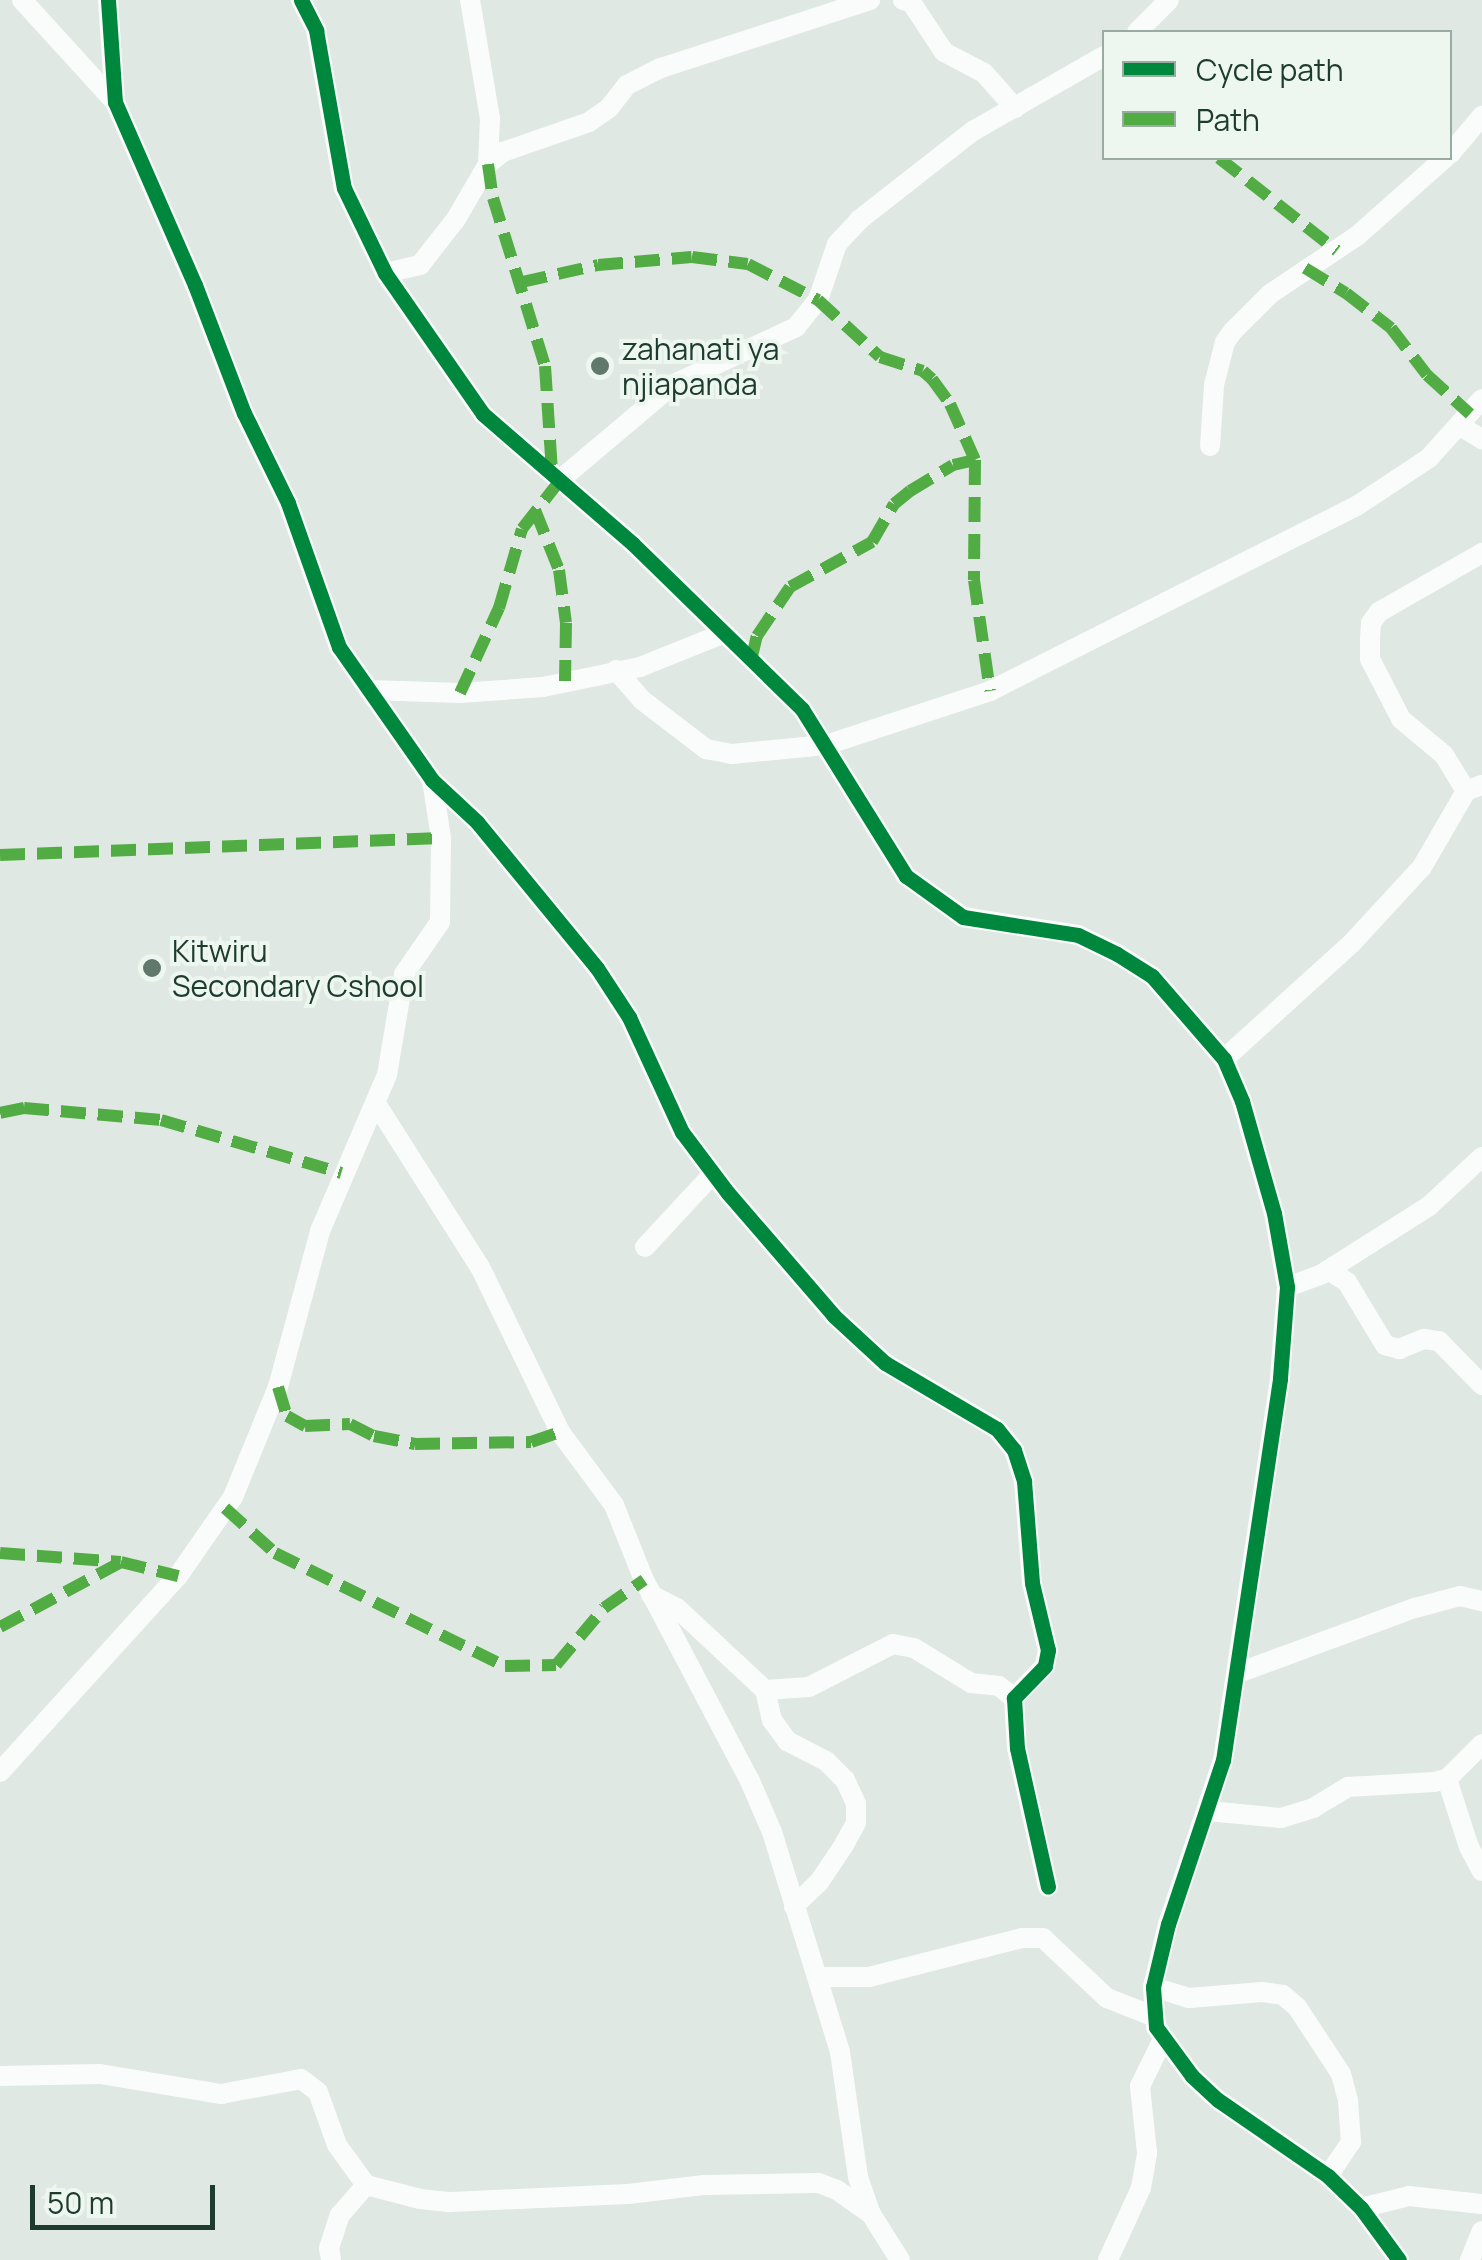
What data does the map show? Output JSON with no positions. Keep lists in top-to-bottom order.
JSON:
{
  "places": ["zahanati ya njiapanda", "Kitwiru Secondary Cshool"],
  "legend": ["Cycle path", "Path"],
  "scale_bar": "50 m"
}
